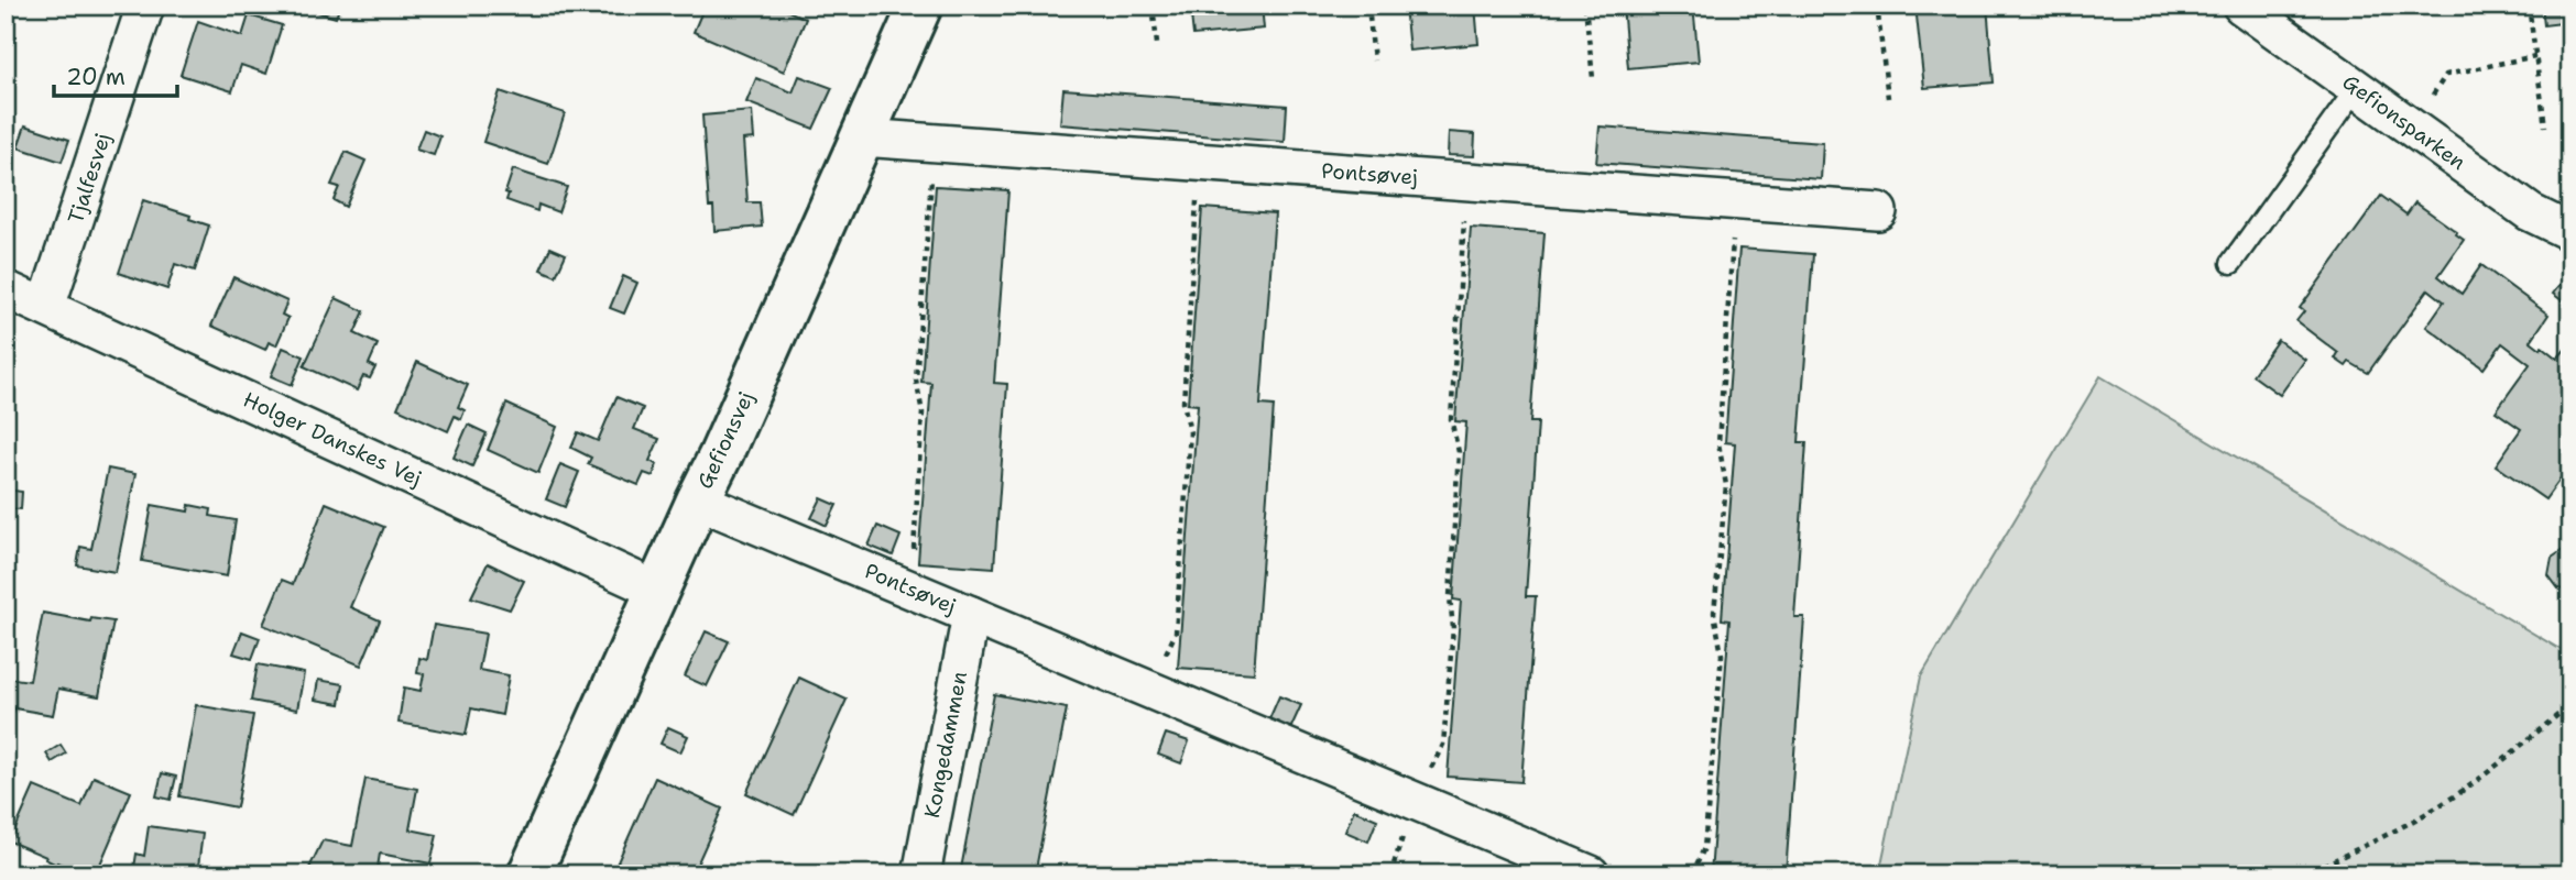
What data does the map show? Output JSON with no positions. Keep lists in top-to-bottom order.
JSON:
{
  "streets": {
    "main road": ["Gefionsvej"],
    "street": [
      "Gefionsparken",
      "Pontsøvej",
      "Tjalfesvej",
      "Holger Danskes Vej",
      "Kongedammen"
    ]
  },
  "crossings": [
    ["Pontsøvej", "Gefionsvej"],
    ["Pontsøvej", "Kongedammen"],
    ["Tjalfesvej", "Holger Danskes Vej"],
    ["Holger Danskes Vej", "Gefionsvej"]
  ],
  "scale_bar": "20 m"
}
